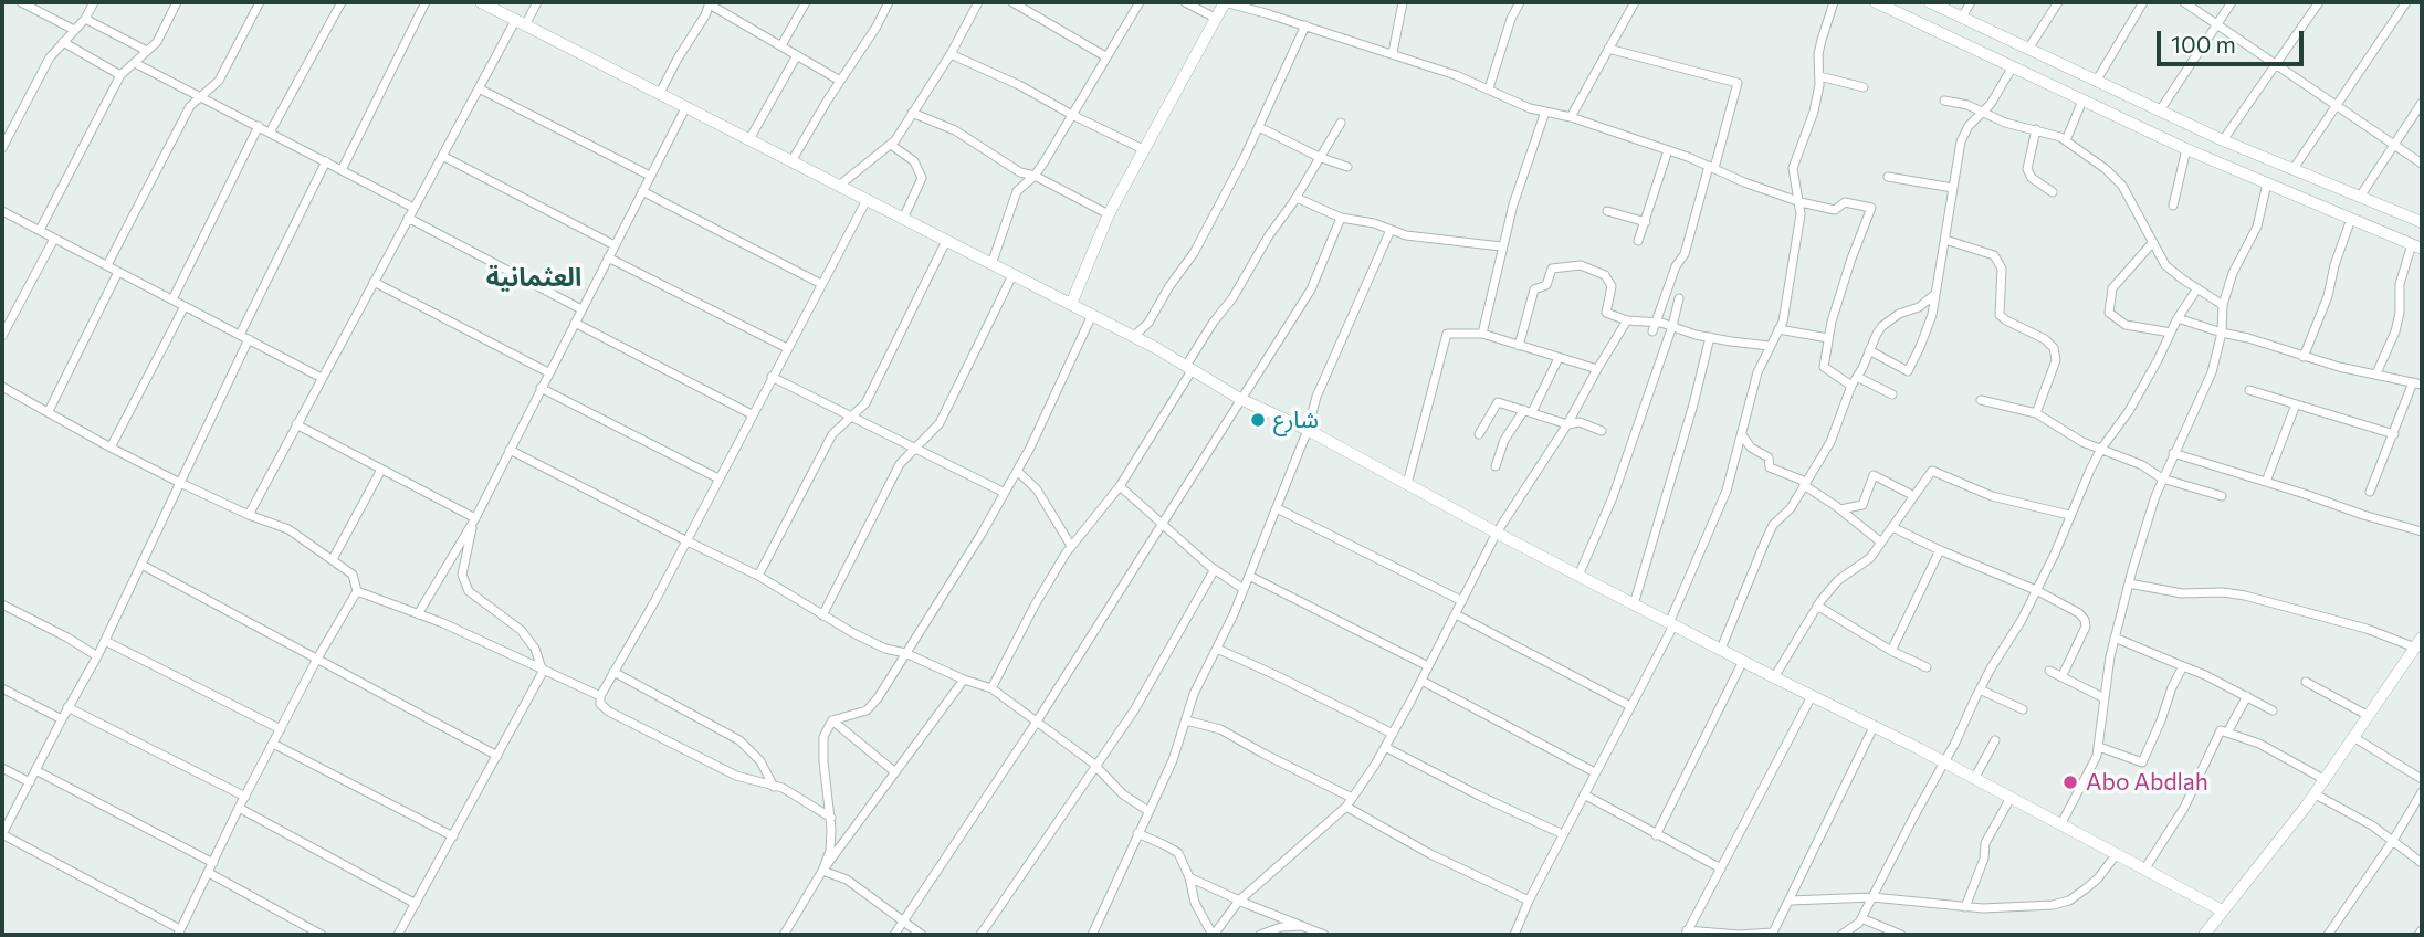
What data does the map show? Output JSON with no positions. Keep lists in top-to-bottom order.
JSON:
{
  "districts": ["العثمانية"],
  "places": ["شارع", "Abo Abdlah"],
  "scale_bar": "100 m"
}
